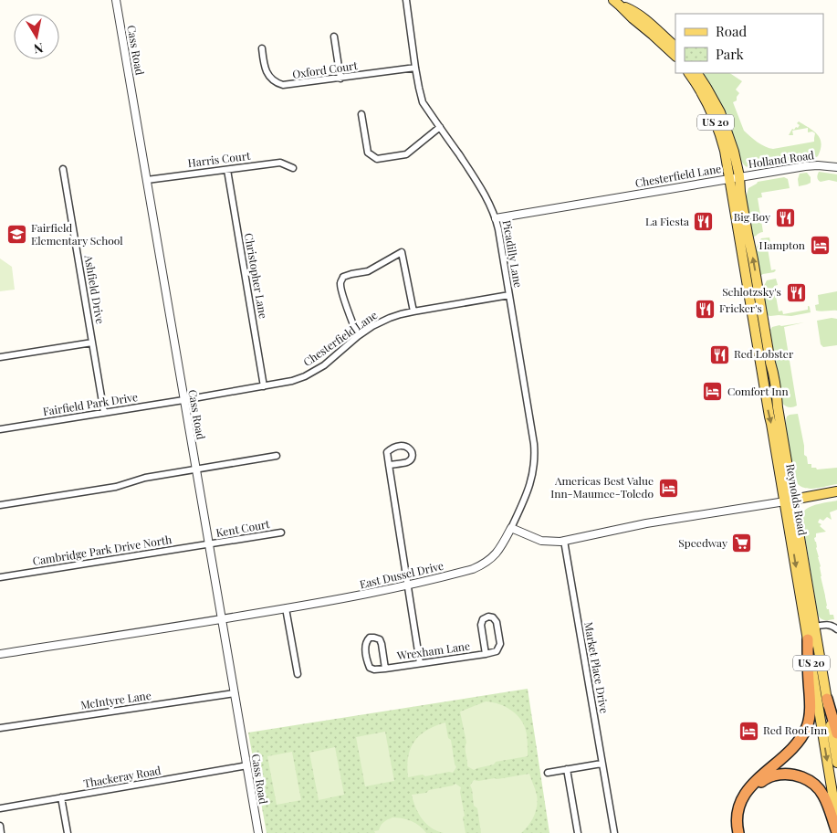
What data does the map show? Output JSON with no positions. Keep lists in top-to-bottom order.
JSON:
{
  "streets": {
    "main road": ["US 20", "Reynolds Road"],
    "street": [
      "Cass Road",
      "Oxford Court",
      "Harris Court",
      "Holland Road",
      "Chesterfield Lane",
      "Picadilly Lane",
      "Christopher Lane",
      "Ashfield Drive",
      "Fairfield Park Drive",
      "Kent Court",
      "Cambridge Park Drive North",
      "East Dussel Drive",
      "Wrexham Lane",
      "Market Place Drive",
      "McIntyre Lane",
      "Thackeray Road"
    ]
  },
  "crossings": [
    ["Cass Road", "Harris Court"],
    ["Cass Road", "Chesterfield Lane"],
    ["Cass Road", "Fairfield Park Drive"],
    ["Cass Road", "Kent Court"],
    ["Cass Road", "Cambridge Park Drive North"],
    ["Cass Road", "East Dussel Drive"],
    ["Cass Road", "McIntyre Lane"],
    ["Cass Road", "Thackeray Road"],
    ["Oxford Court", "Picadilly Lane"],
    ["US 20", "Holland Road"],
    ["US 20", "Chesterfield Lane"],
    ["US 20", "Reynolds Road"],
    ["Harris Court", "Christopher Lane"],
    ["Holland Road", "Chesterfield Lane"],
    ["Holland Road", "Reynolds Road"],
    ["Chesterfield Lane", "Picadilly Lane"],
    ["Chesterfield Lane", "Christopher Lane"],
    ["Chesterfield Lane", "Fairfield Park Drive"],
    ["Chesterfield Lane", "Reynolds Road"],
    ["Picadilly Lane", "East Dussel Drive"],
    ["Ashfield Drive", "Fairfield Park Drive"],
    ["Kent Court", "Cambridge Park Drive North"]
  ],
  "places": {
    "restaurant": [
      "Big Boy",
      "La Fiesta",
      "Schlotzsky's",
      "Fricker's",
      "Red Lobster"
    ],
    "school or university": ["Fairfield Elementary School"],
    "hotel": [
      "Hampton",
      "Comfort Inn",
      "Americas Best Value Inn-Maumee-Toledo",
      "Red Roof Inn"
    ],
    "supermarket": ["Speedway"]
  },
  "legend": ["Road", "Park"],
  "north": "bottom"
}
